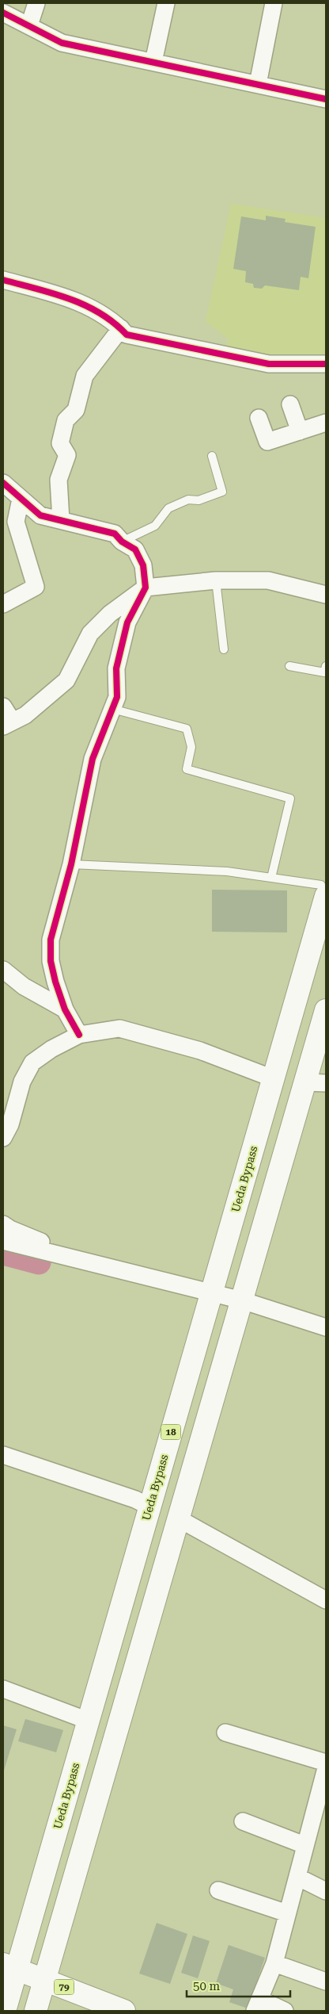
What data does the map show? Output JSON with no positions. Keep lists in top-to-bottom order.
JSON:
{
  "streets": {
    "main road": ["Ueda Bypass", "18", "79"]
  },
  "crossings": [
    ["Ueda Bypass", "79"]
  ],
  "scale_bar": "50 m"
}
